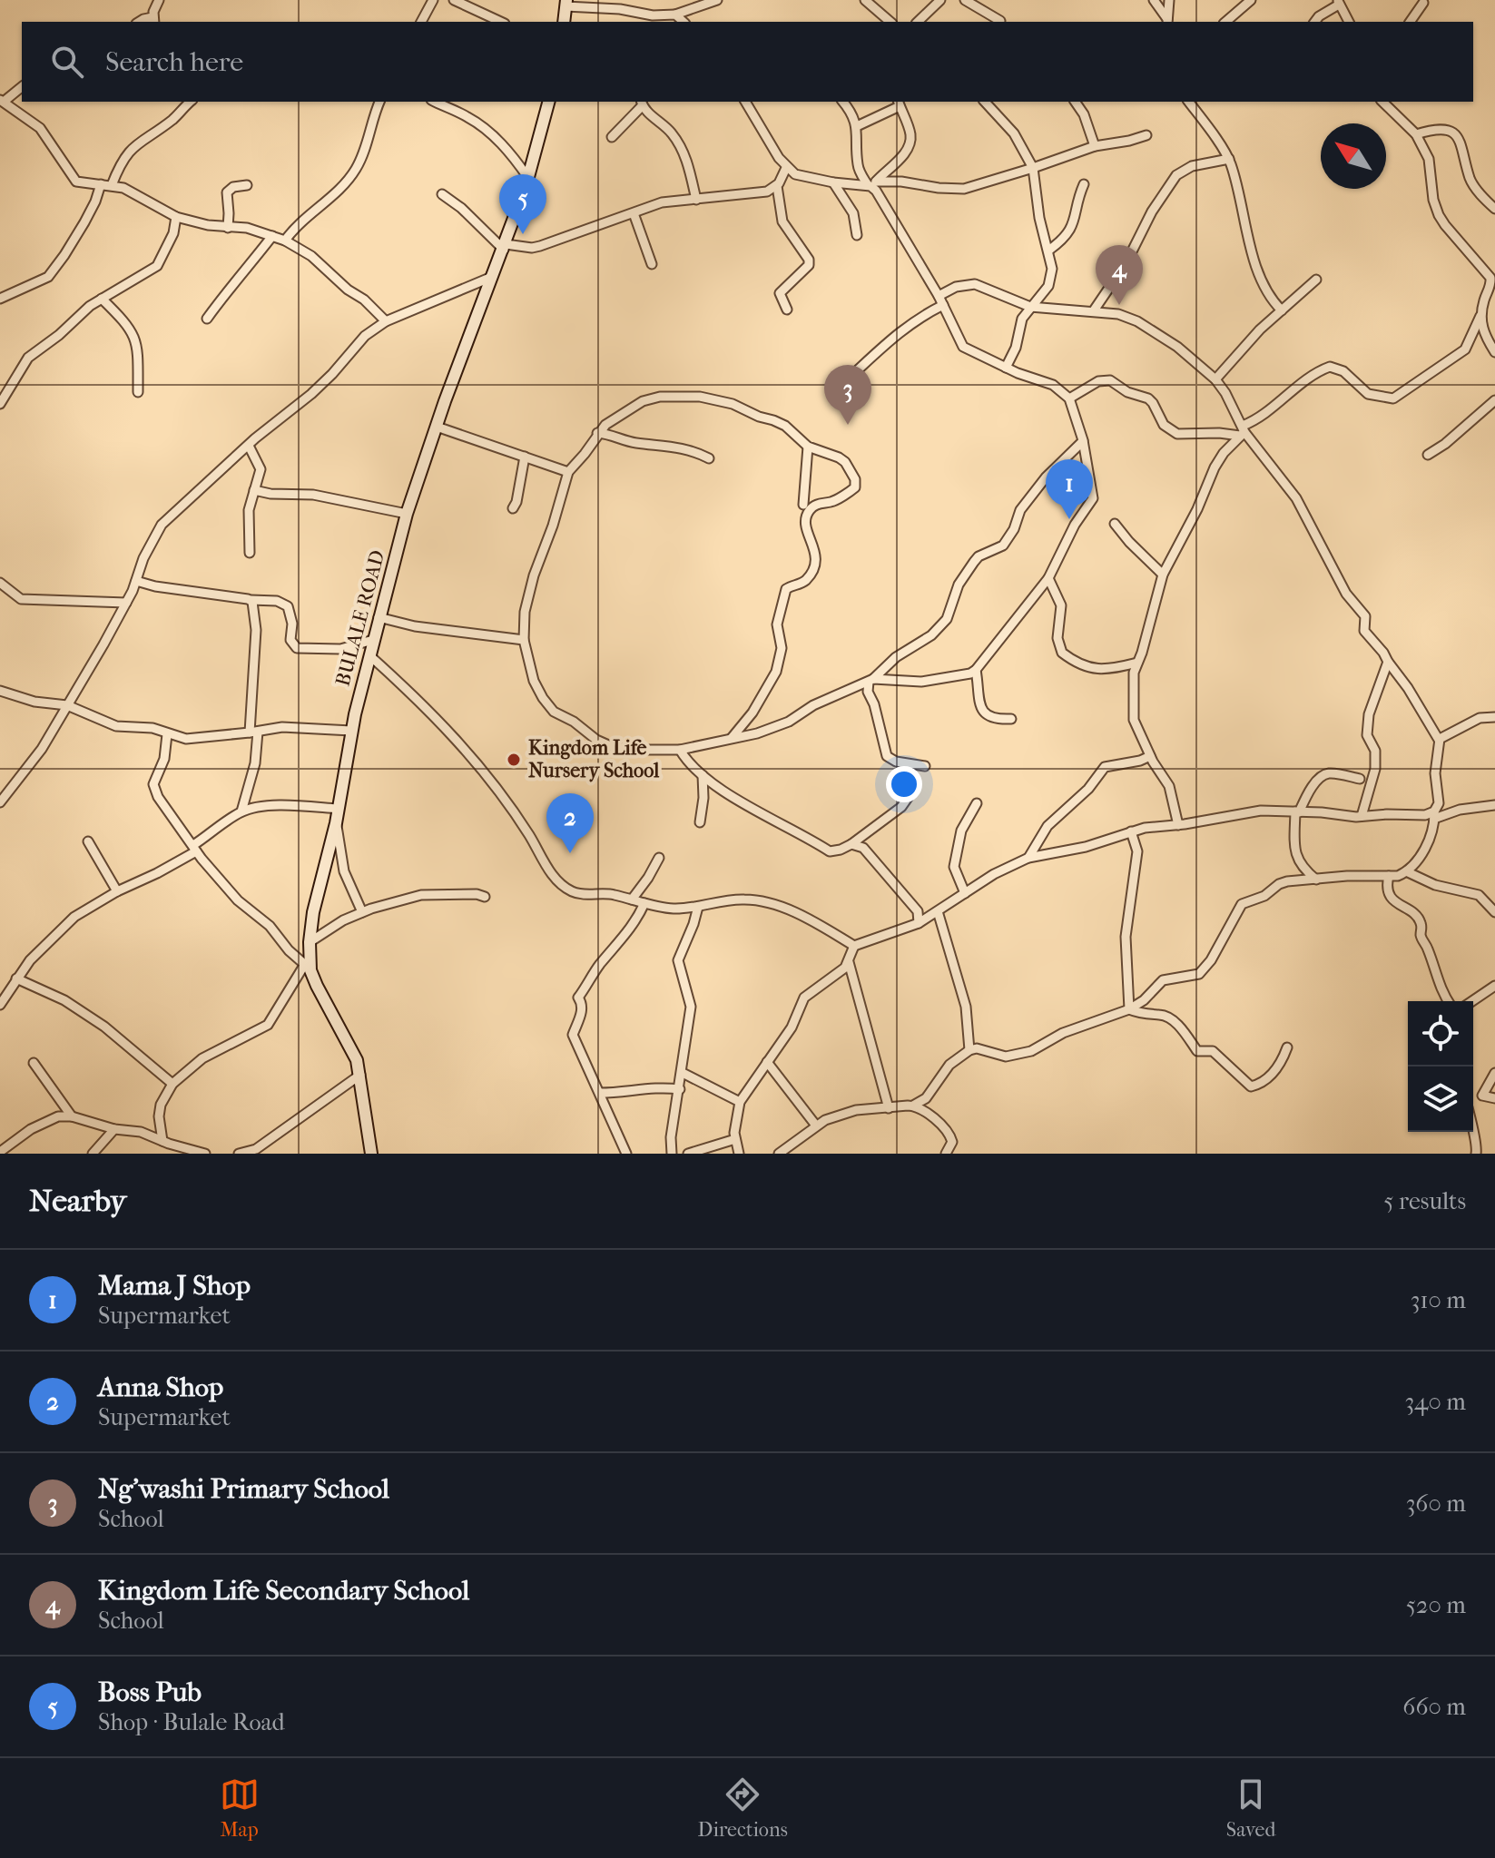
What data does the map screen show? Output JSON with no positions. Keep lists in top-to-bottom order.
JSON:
{
  "streets": {
    "street": ["BULALE ROAD"]
  },
  "places": ["Kingdom Life Nursery School"],
  "north": "top left",
  "page": {
    "search": "Search here",
    "pins": [
      "5",
      "4",
      "3",
      "1",
      "2"
    ],
    "heading": ["Nearby", "5 results"],
    "list": [
      {
        "mark": "1",
        "name": "Mama J Shop",
        "note": "Supermarket",
        "value": "310 m"
      },
      {
        "mark": "2",
        "name": "Anna Shop",
        "note": "Supermarket",
        "value": "340 m"
      },
      {
        "mark": "3",
        "name": "Ng'washi Primary School",
        "note": "School",
        "value": "360 m"
      },
      {
        "mark": "4",
        "name": "Kingdom Life Secondary School",
        "note": "School",
        "value": "520 m"
      },
      {
        "mark": "5",
        "name": "Boss Pub",
        "note": "Shop · Bulale Road",
        "value": "660 m"
      }
    ],
    "nav": ["Map", "Directions", "Saved"]
  }
}
